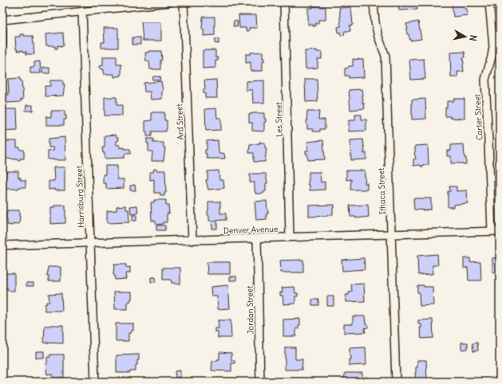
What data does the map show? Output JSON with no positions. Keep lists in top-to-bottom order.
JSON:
{
  "streets": {
    "street": [
      "Carter Street",
      "Les Street",
      "Ard Street",
      "Ithaca Street",
      "Harrisburg Street",
      "Denver Avenue",
      "Jordan Street"
    ]
  },
  "crossings": [
    ["Carter Street", "Denver Avenue"],
    ["Les Street", "Denver Avenue"],
    ["Ard Street", "Denver Avenue"],
    ["Ithaca Street", "Denver Avenue"],
    ["Harrisburg Street", "Denver Avenue"],
    ["Denver Avenue", "Jordan Street"]
  ],
  "north": "right"
}
